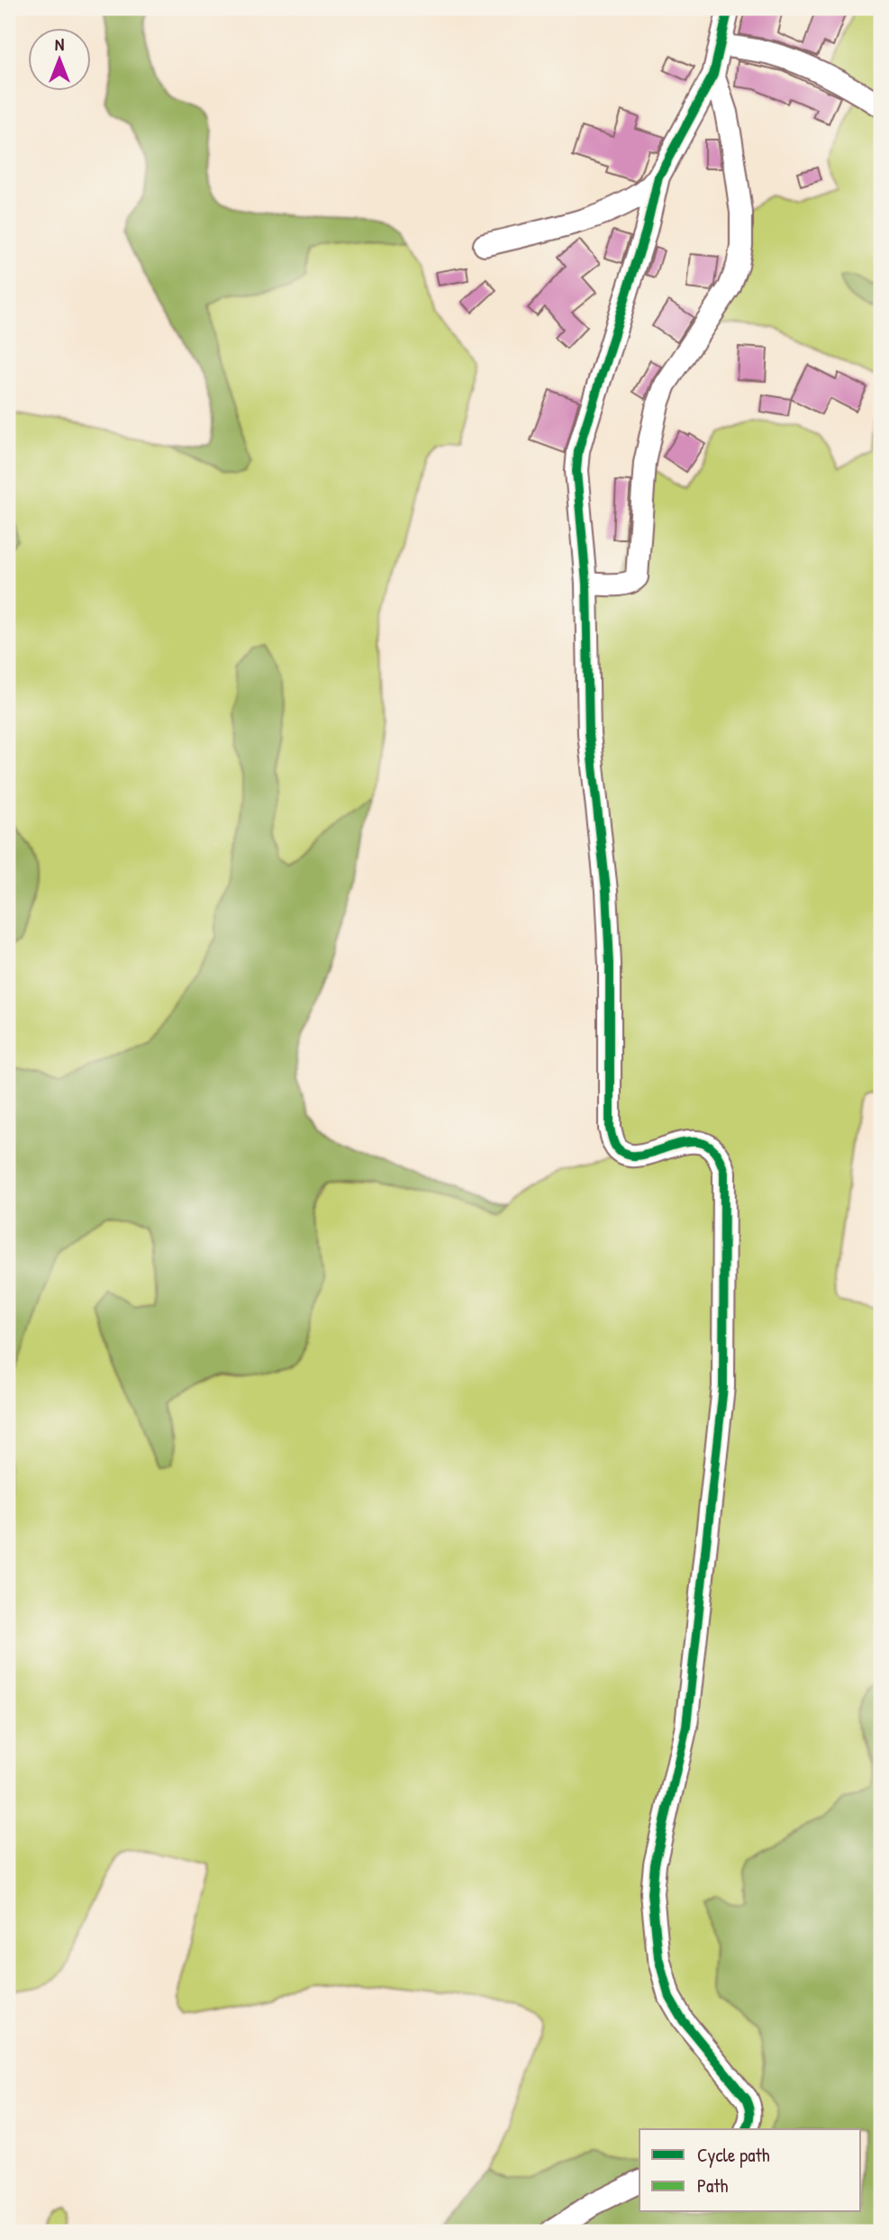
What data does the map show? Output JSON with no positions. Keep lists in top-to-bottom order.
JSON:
{
  "legend": ["Cycle path", "Path"],
  "north": "top"
}
